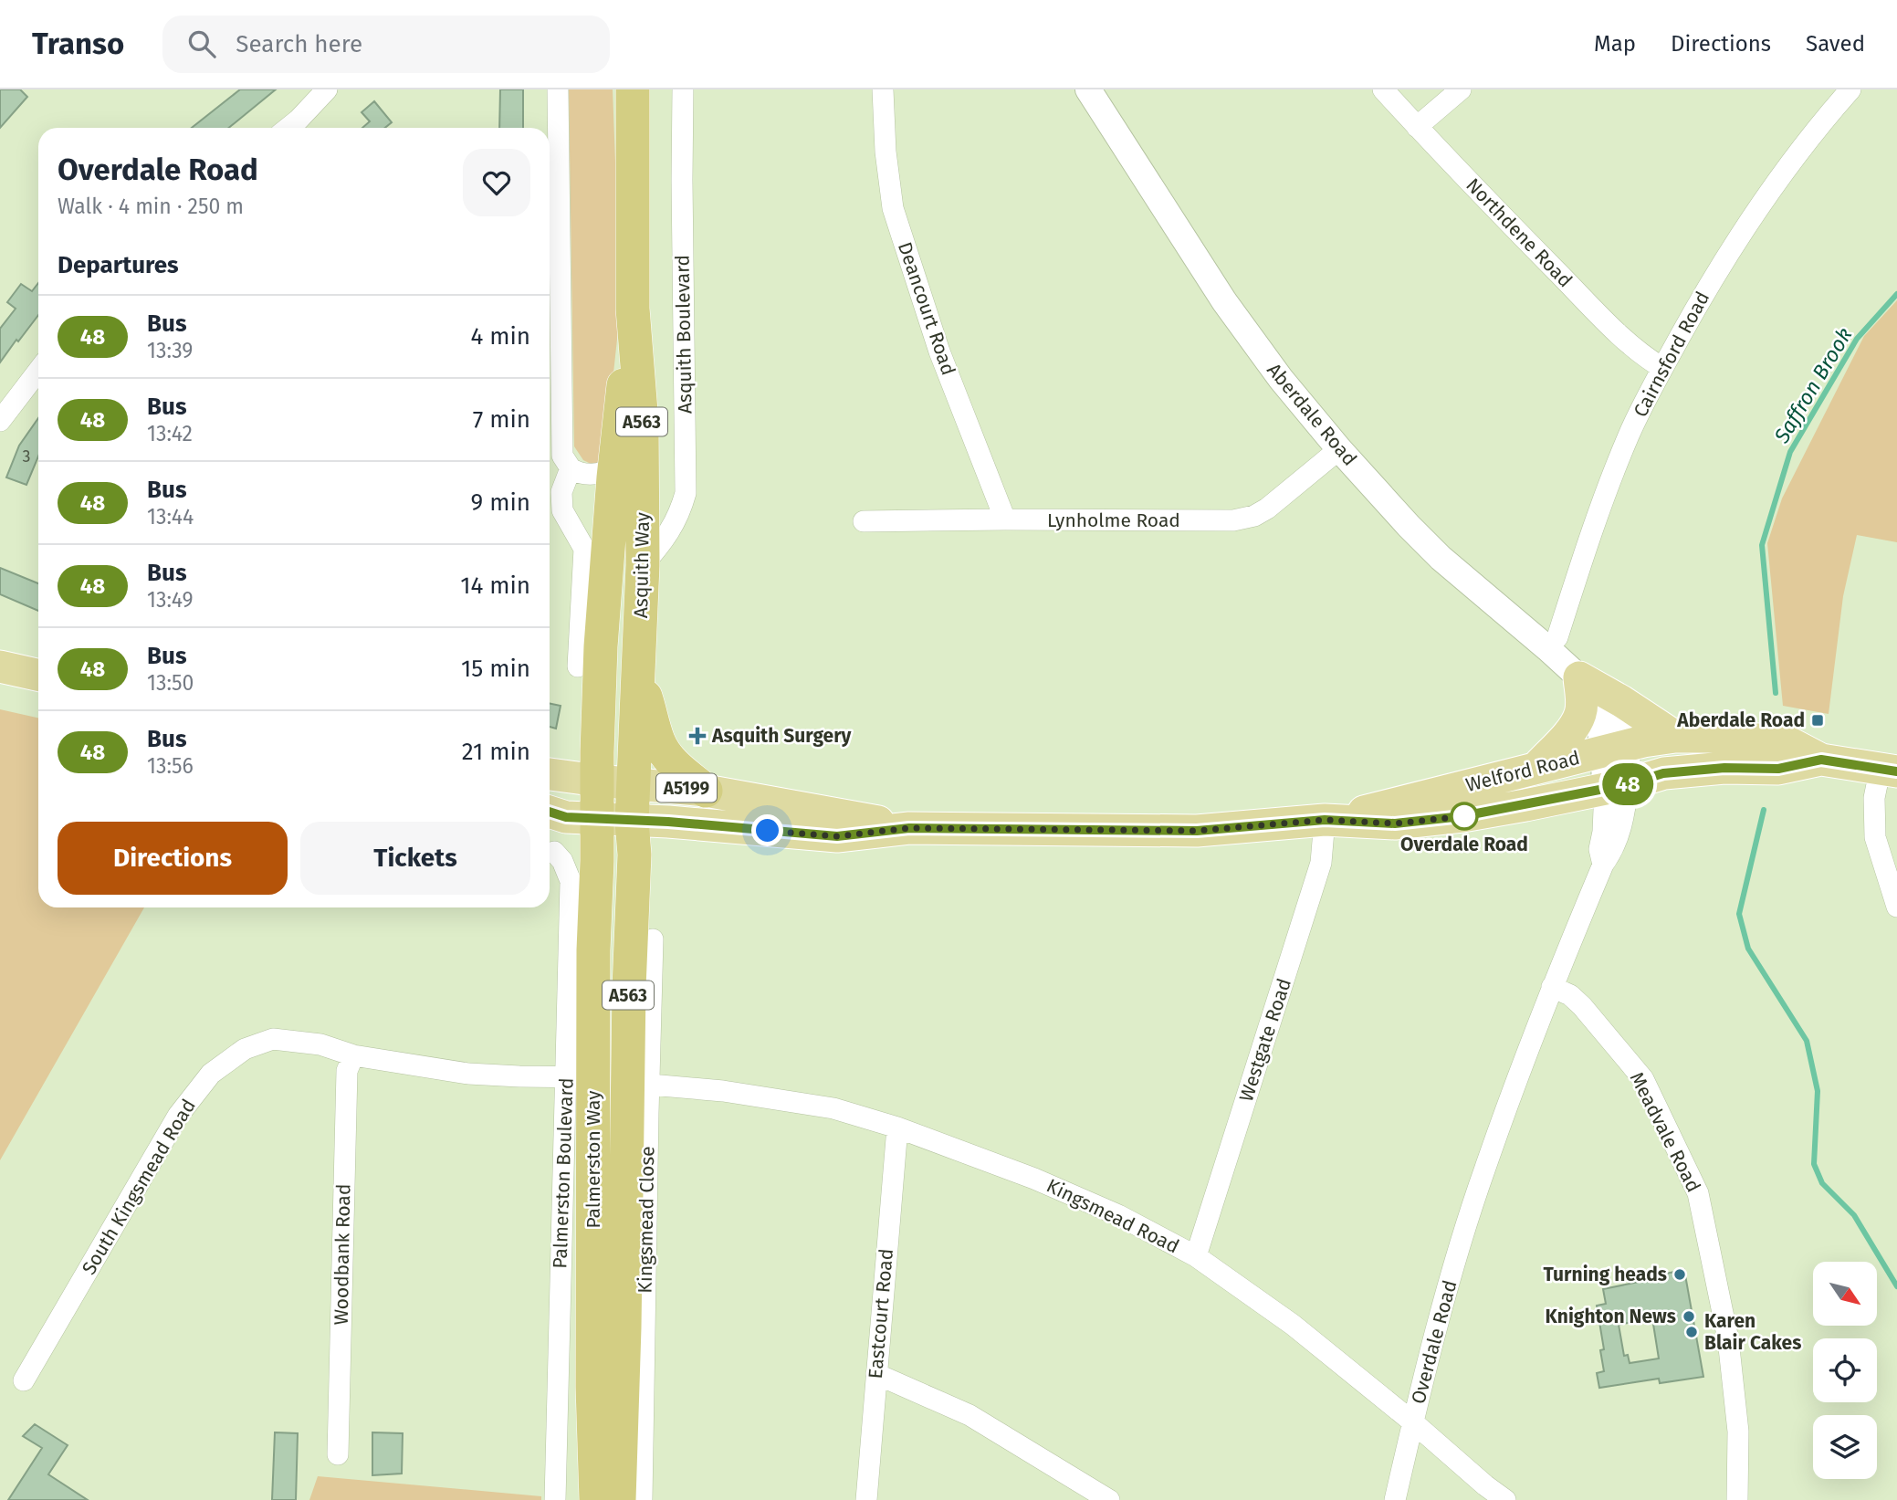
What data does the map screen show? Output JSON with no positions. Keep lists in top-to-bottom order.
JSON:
{
  "streets": {
    "highway": ["A563", "Asquith Way", "Palmerston Way"],
    "main road": ["Welford Road", "A5199"],
    "street": [
      "Northdene Road",
      "Deancourt Road",
      "Asquith Boulevard",
      "Cairnsford Road",
      "Aberdale Road",
      "Lynholme Road",
      "Westgate Road",
      "Meadvale Road",
      "Palmerston Boulevard",
      "South Kingsmead Road",
      "Kingsmead Road",
      "Kingsmead Close",
      "Woodbank Road",
      "Eastcourt Road",
      "Overdale Road"
    ]
  },
  "crossings": [
    ["Northdene Road", "Cairnsford Road"],
    ["Deancourt Road", "Lynholme Road"],
    ["Asquith Boulevard", "Asquith Way"],
    ["Cairnsford Road", "Aberdale Road"],
    ["Aberdale Road", "Lynholme Road"],
    ["Aberdale Road", "Welford Road"],
    ["Aberdale Road", "Overdale Road"],
    ["A563", "Asquith Way"],
    ["A563", "Welford Road"],
    ["Asquith Way", "Welford Road"],
    ["Asquith Way", "Palmerston Way"],
    ["Welford Road", "Westgate Road"],
    ["Welford Road", "Palmerston Way"],
    ["Welford Road", "Overdale Road"],
    ["Westgate Road", "Kingsmead Road"],
    ["Meadvale Road", "Overdale Road"],
    ["Palmerston Way", "Palmerston Boulevard"],
    ["Palmerston Way", "South Kingsmead Road"],
    ["Palmerston Boulevard", "South Kingsmead Road"],
    ["South Kingsmead Road", "Woodbank Road"],
    ["Kingsmead Road", "Kingsmead Close"],
    ["Kingsmead Road", "Eastcourt Road"],
    ["Kingsmead Road", "Overdale Road"]
  ],
  "water": ["Saffron Brook"],
  "places": {
    "transit": ["Aberdale Road"],
    "health": ["Asquith Surgery"],
    "other": [
      "Overdale Road",
      "Turning heads",
      "Knighton News",
      "Karen Blair Cakes"
    ]
  },
  "lines": ["bus line 48"],
  "house_numbers": ["3"],
  "north": "bottom right",
  "page": {
    "header": "Transo",
    "search": "Search here",
    "nav": ["Map", "Directions", "Saved"],
    "on_map": "48",
    "heading": [
      ["Overdale Road", "Walk · 4 min · 250 m"],
      "Departures"
    ],
    "list": [
      {
        "mark": "48",
        "name": "Bus",
        "note": "13:39",
        "value": "4 min"
      },
      {
        "mark": "48",
        "name": "Bus",
        "note": "13:42",
        "value": "7 min"
      },
      {
        "mark": "48",
        "name": "Bus",
        "note": "13:44",
        "value": "9 min"
      },
      {
        "mark": "48",
        "name": "Bus",
        "note": "13:49",
        "value": "14 min"
      },
      {
        "mark": "48",
        "name": "Bus",
        "note": "13:50",
        "value": "15 min"
      },
      {
        "mark": "48",
        "name": "Bus",
        "note": "13:56",
        "value": "21 min"
      }
    ],
    "buttons": ["Directions", "Tickets"]
  }
}
